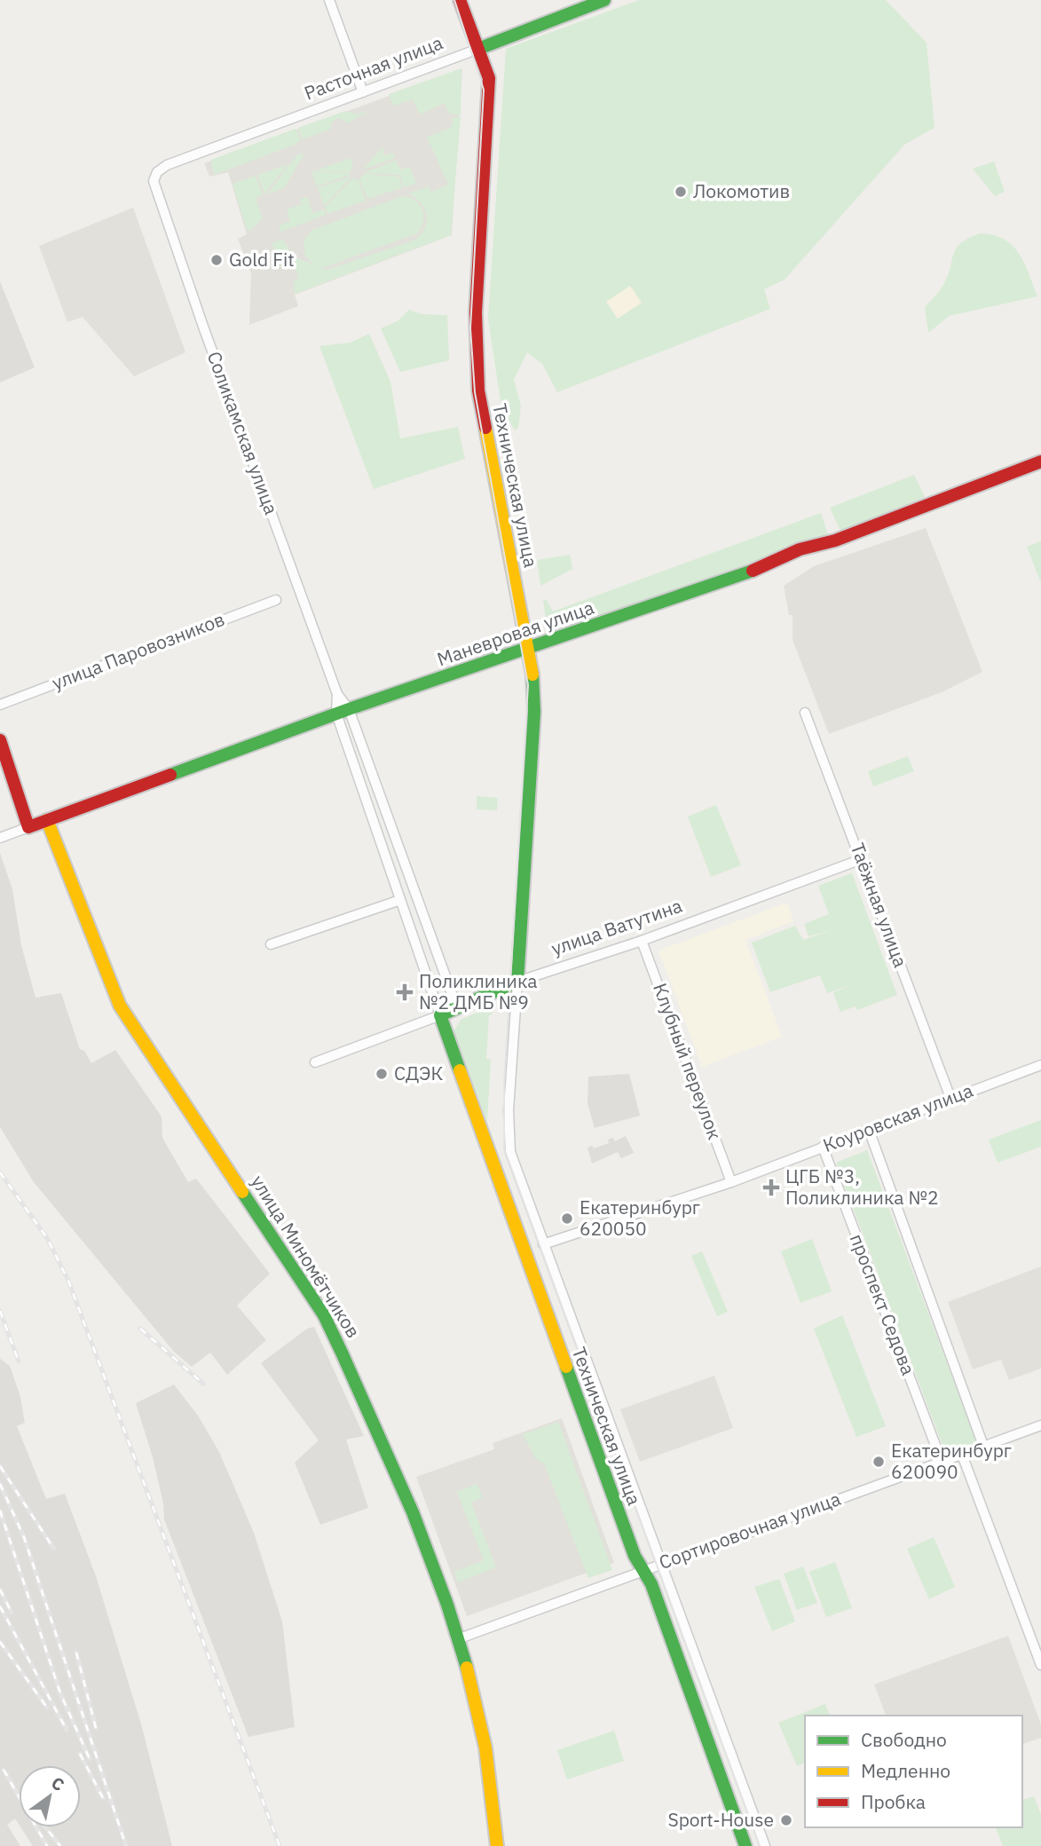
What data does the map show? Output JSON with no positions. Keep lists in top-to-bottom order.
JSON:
{
  "streets": {
    "street": [
      "Расточная улица",
      "Соликамская улица",
      "Техническая улица",
      "Маневровая улица",
      "улица Паровозников",
      "Таёжная улица",
      "улица Ватутина",
      "Клубный переулок",
      "Коуровская улица",
      "улица Миномётчиков",
      "проспект Седова",
      "Сортировочная улица"
    ]
  },
  "crossings": [
    ["Расточная улица", "Соликамская улица"],
    ["Расточная улица", "Техническая улица"],
    ["Соликамская улица", "Техническая улица"],
    ["Соликамская улица", "Маневровая улица"],
    ["Соликамская улица", "улица Ватутина"],
    ["Техническая улица", "Маневровая улица"],
    ["Техническая улица", "улица Ватутина"],
    ["Техническая улица", "Сортировочная улица"],
    ["Маневровая улица", "улица Миномётчиков"],
    ["Таёжная улица", "улица Ватутина"],
    ["Таёжная улица", "Коуровская улица"],
    ["улица Ватутина", "Клубный переулок"],
    ["Клубный переулок", "Коуровская улица"],
    ["Коуровская улица", "проспект Седова"],
    ["улица Миномётчиков", "Сортировочная улица"],
    ["проспект Седова", "Сортировочная улица"]
  ],
  "places": {
    "other": [
      "Локомотив",
      "Gold Fit",
      "СДЭК",
      "Екатеринбург 620050",
      "Екатеринбург 620090",
      "Sport-House"
    ],
    "health": ["Поликлиника №2 ДМБ №9", "ЦГБ №3, Поликлиника №2"]
  },
  "legend": ["Свободно", "Медленно", "Пробка"],
  "north": "top right"
}
